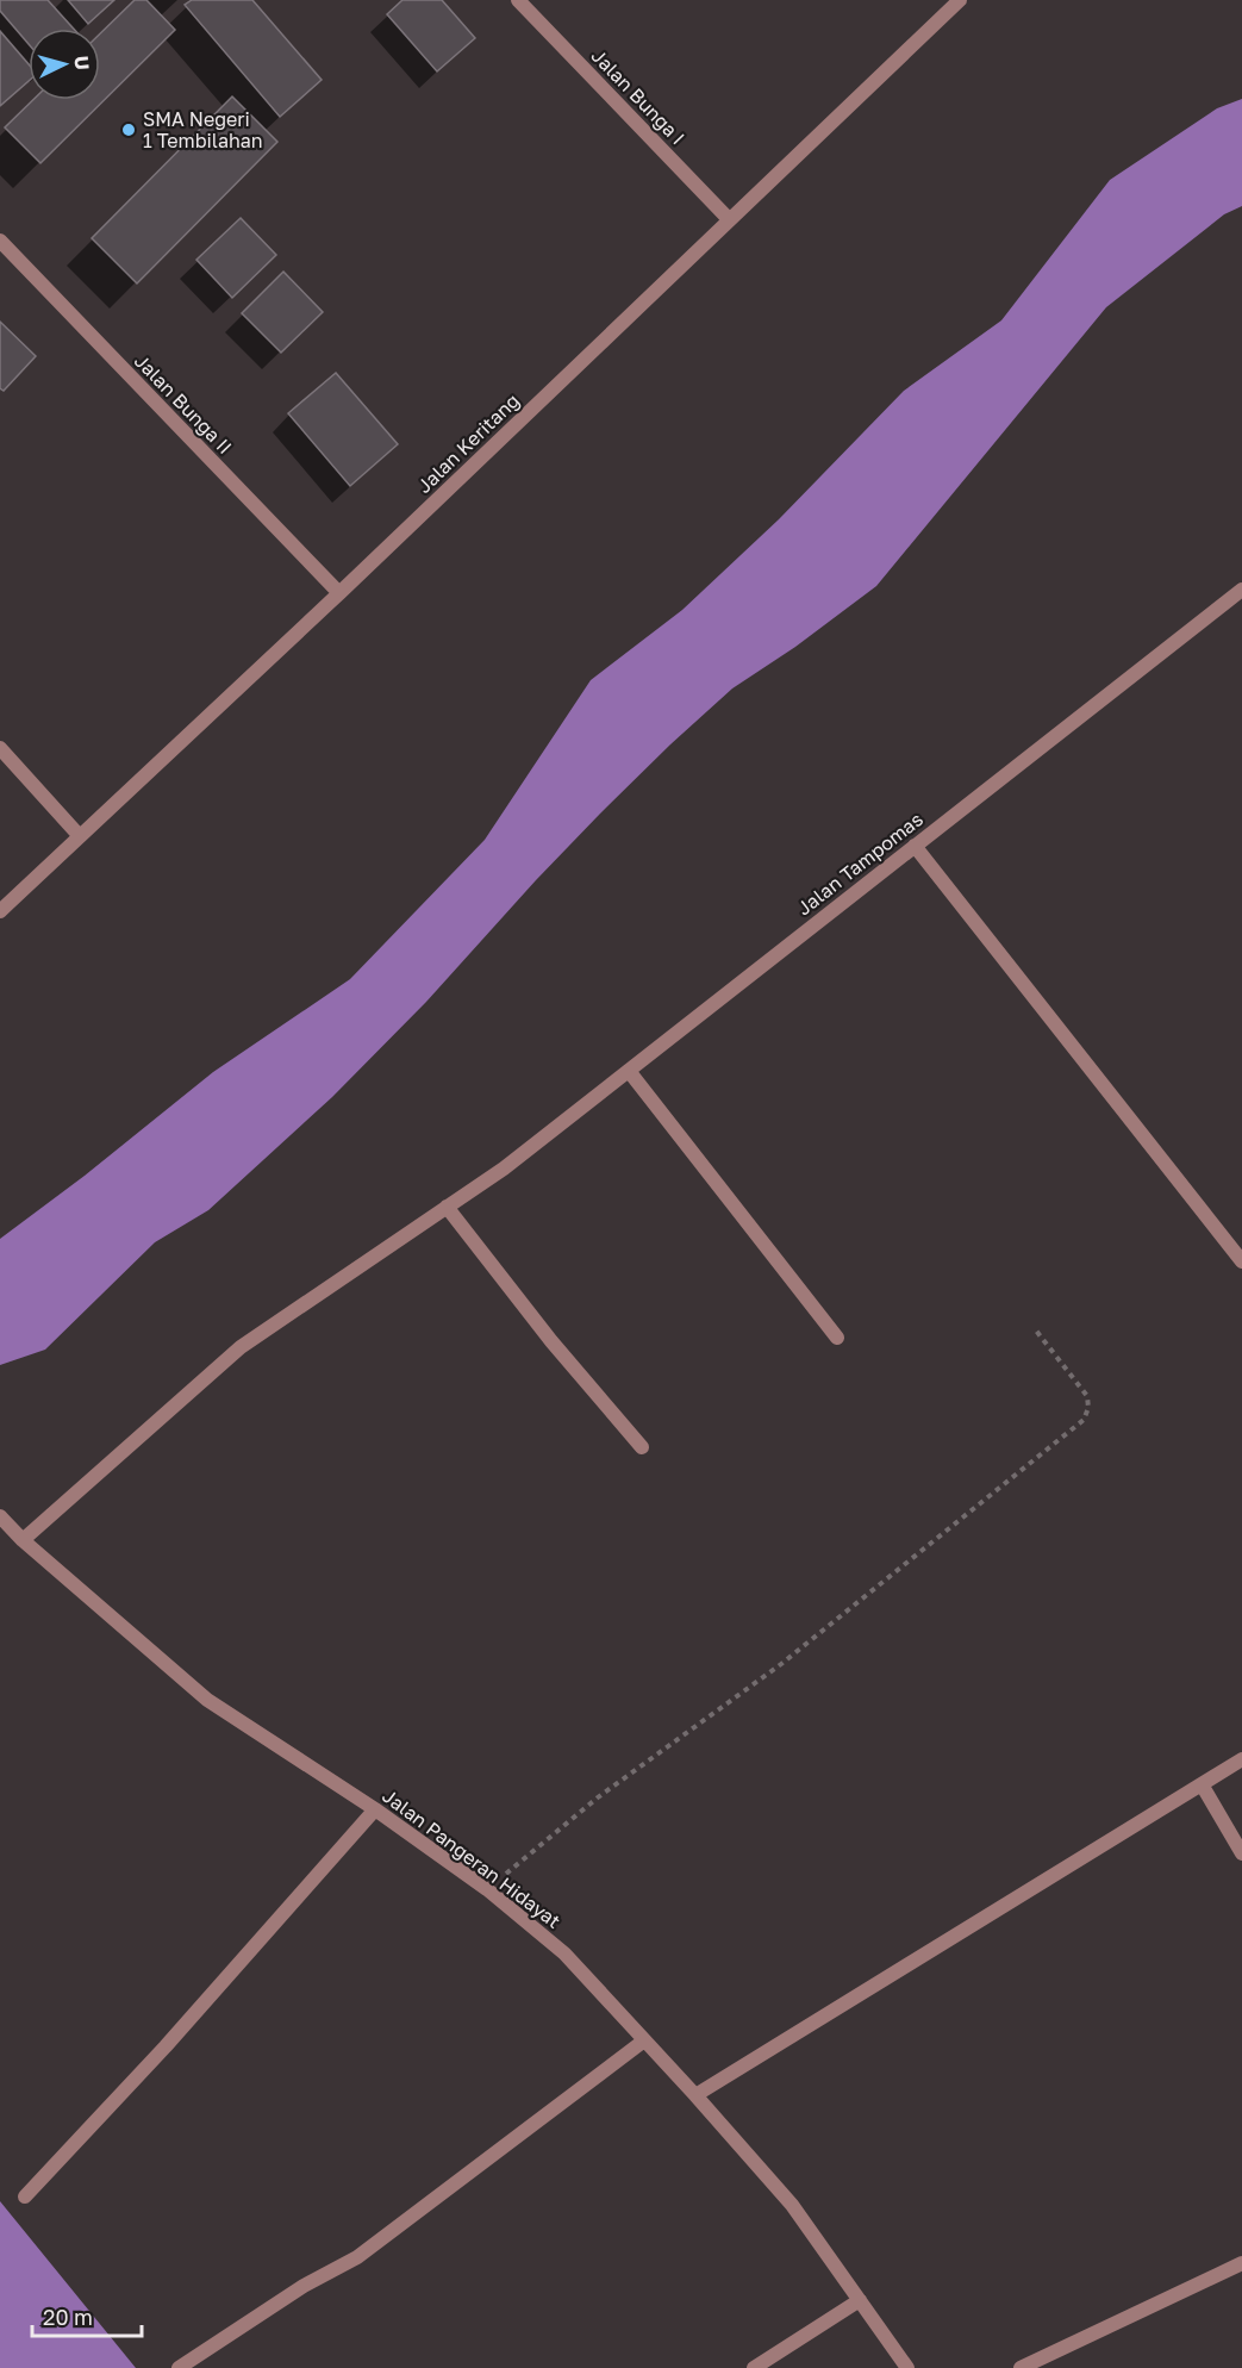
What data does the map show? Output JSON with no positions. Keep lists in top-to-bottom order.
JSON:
{
  "streets": {
    "street": [
      "Jalan Bunga I",
      "Jalan Bunga II",
      "Jalan Keritang",
      "Jalan Tampomas",
      "Jalan Pangeran Hidayat"
    ]
  },
  "crossings": [
    ["Jalan Bunga I", "Jalan Keritang"],
    ["Jalan Bunga II", "Jalan Keritang"],
    ["Jalan Tampomas", "Jalan Pangeran Hidayat"]
  ],
  "places": ["SMA Negeri 1 Tembilahan"],
  "scale_bar": "20 m",
  "north": "right"
}
